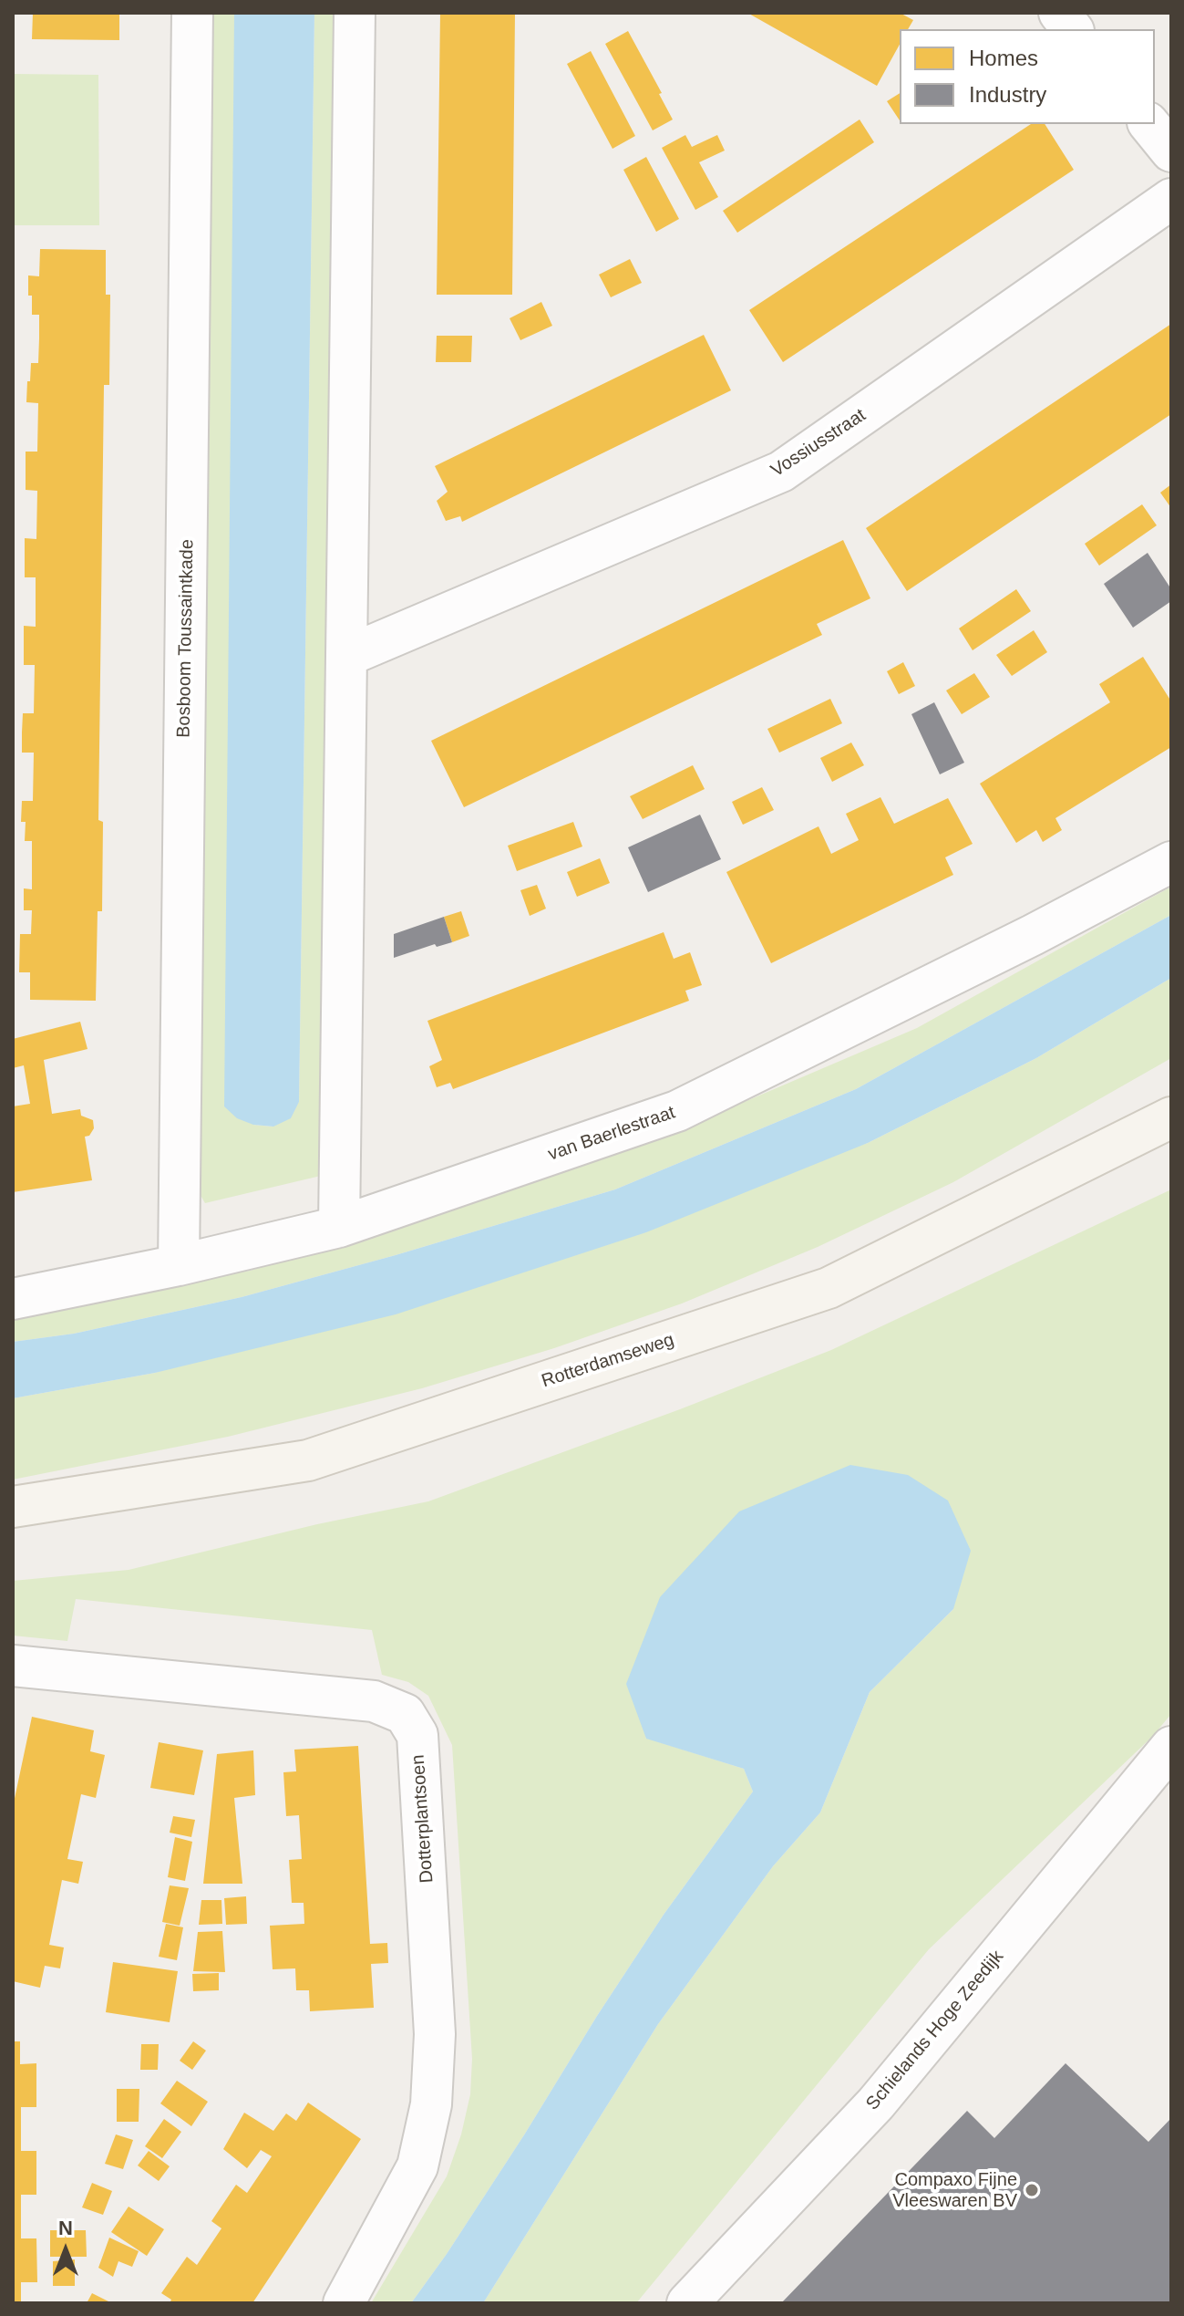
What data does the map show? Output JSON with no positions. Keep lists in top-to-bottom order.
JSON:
{
  "streets": {
    "main road": ["Rotterdamseweg"],
    "street": [
      "Vossiusstraat",
      "Bosboom Toussaintkade",
      "van Baerlestraat",
      "Dotterplantsoen",
      "Schielands Hoge Zeedijk"
    ]
  },
  "crossings": [
    ["Bosboom Toussaintkade", "van Baerlestraat"]
  ],
  "places": ["Compaxo Fijne Vleeswaren BV"],
  "legend": ["Homes", "Industry"],
  "north": "top"
}
